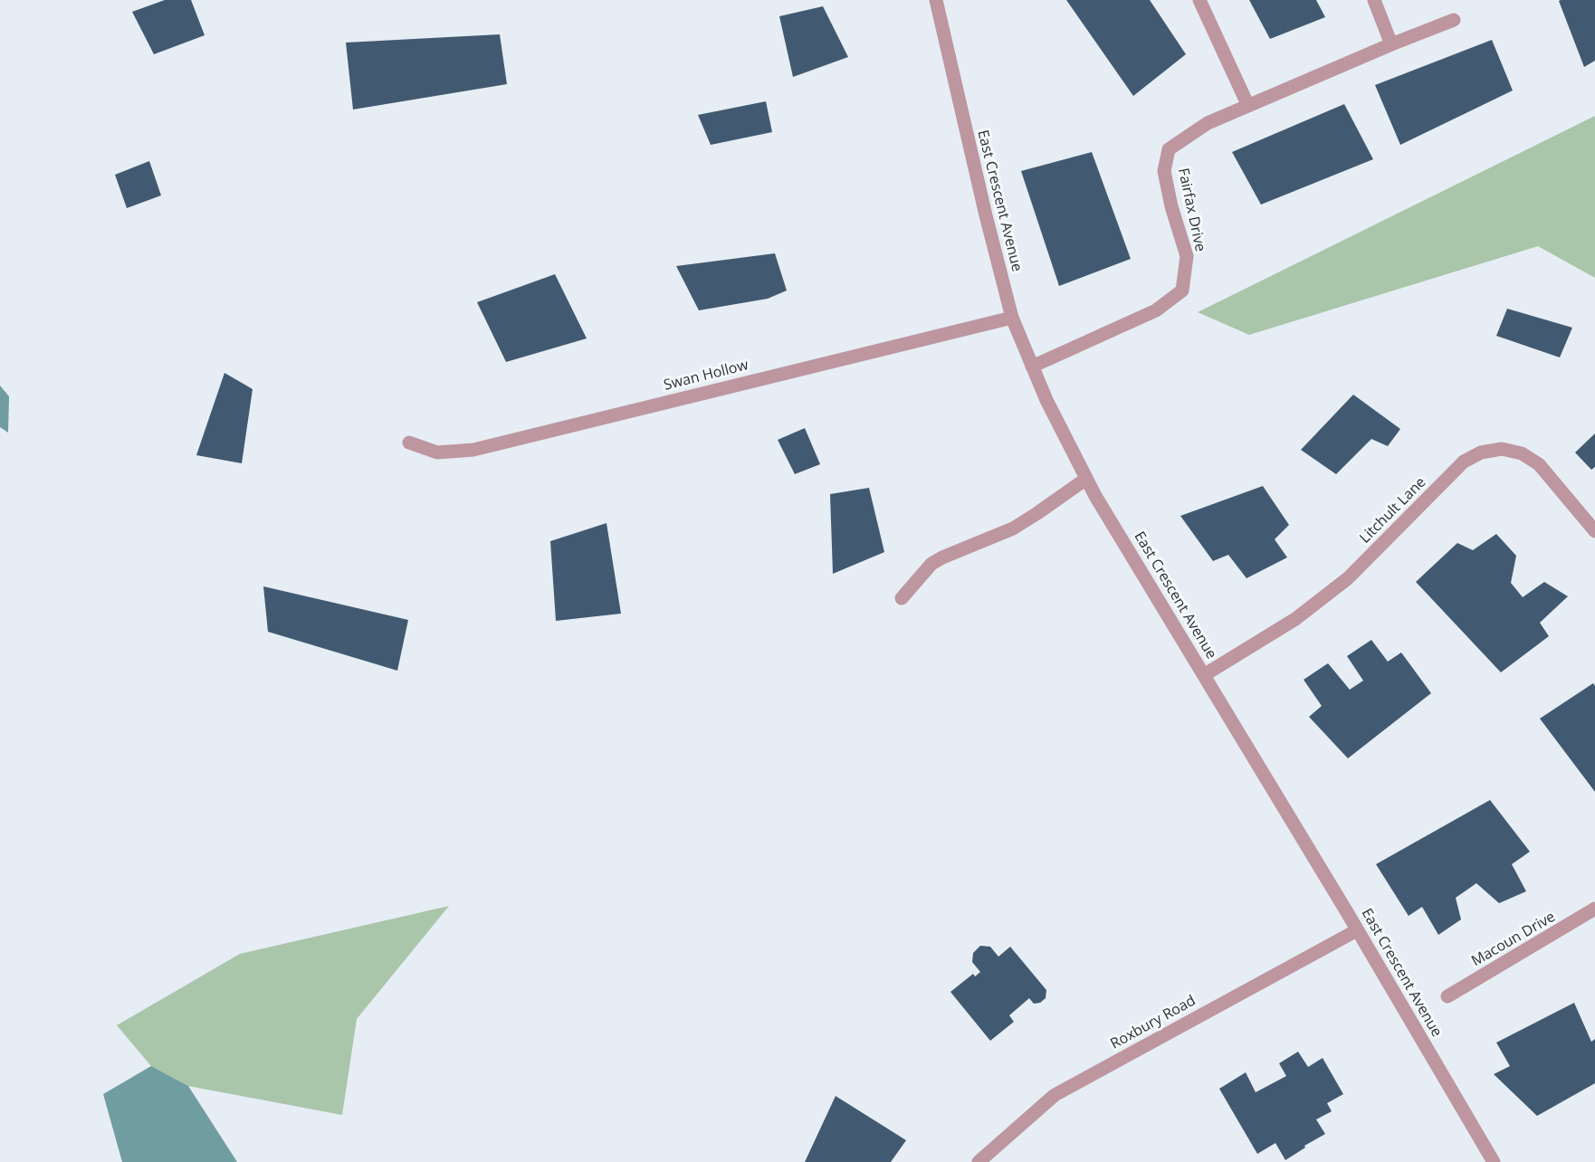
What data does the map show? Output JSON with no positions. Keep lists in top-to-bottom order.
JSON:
{
  "streets": {
    "street": [
      "East Crescent Avenue",
      "Fairfax Drive",
      "Swan Hollow",
      "Litchult Lane",
      "Macoun Drive",
      "Roxbury Road"
    ]
  },
  "crossings": [
    ["East Crescent Avenue", "Fairfax Drive"],
    ["East Crescent Avenue", "Swan Hollow"],
    ["East Crescent Avenue", "Litchult Lane"],
    ["East Crescent Avenue", "Roxbury Road"]
  ]
}
